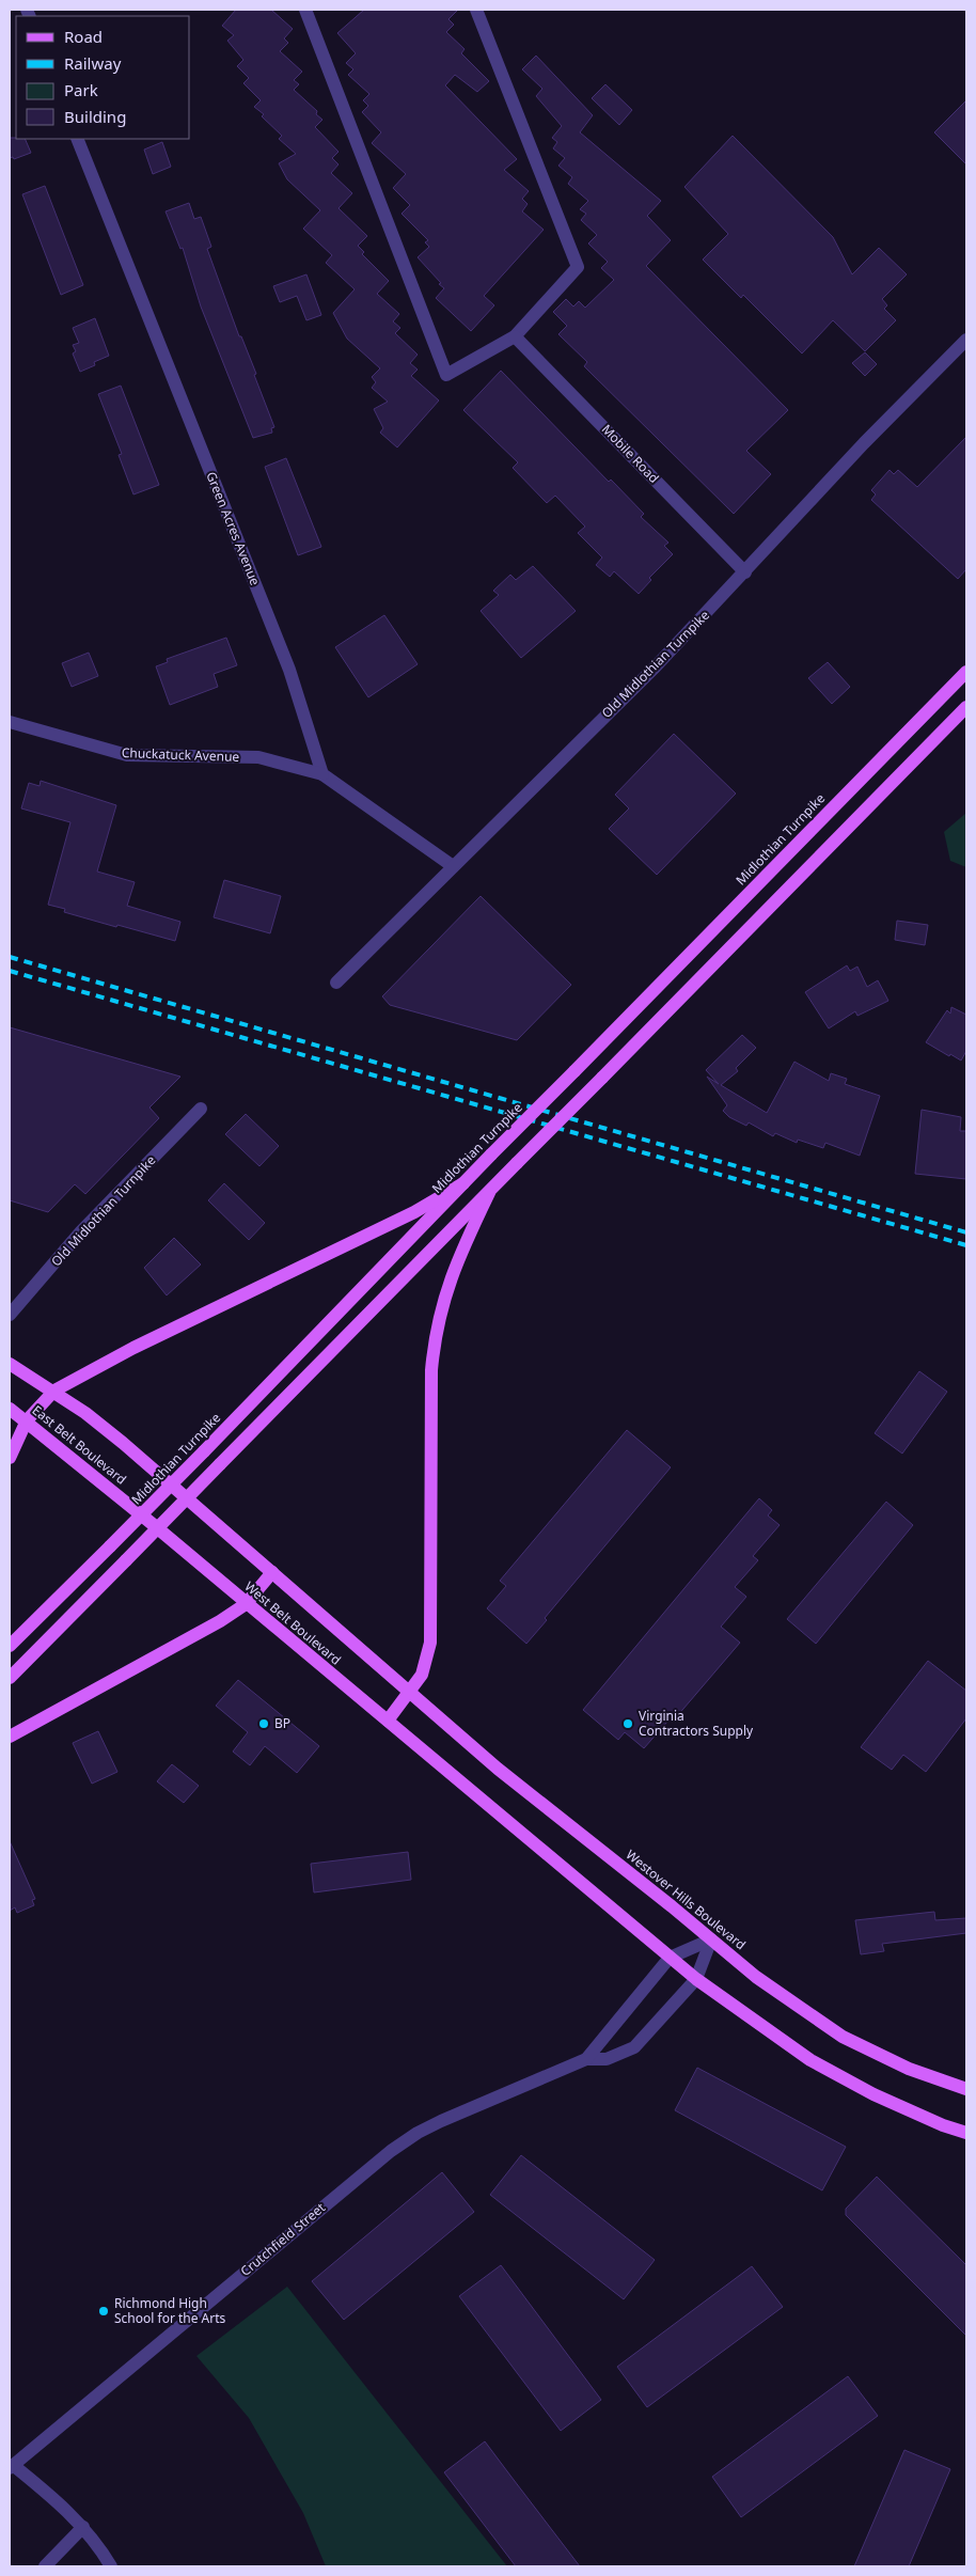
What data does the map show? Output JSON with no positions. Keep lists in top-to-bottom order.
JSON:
{
  "streets": {
    "main road": [
      "Midlothian Turnpike",
      "East Belt Boulevard",
      "West Belt Boulevard",
      "Westover Hills Boulevard"
    ],
    "street": [
      "Mobile Road",
      "Green Acres Avenue",
      "Old Midlothian Turnpike",
      "Chuckatuck Avenue",
      "Crutchfield Street"
    ]
  },
  "crossings": [
    ["Mobile Road", "Old Midlothian Turnpike"],
    ["Green Acres Avenue", "Chuckatuck Avenue"],
    ["East Belt Boulevard", "West Belt Boulevard"],
    ["West Belt Boulevard", "Westover Hills Boulevard"],
    ["West Belt Boulevard", "Crutchfield Street"],
    ["Westover Hills Boulevard", "Crutchfield Street"]
  ],
  "places": ["BP", "Virginia Contractors Supply", "Richmond High School for the Arts"],
  "legend": [
    "Road",
    "Railway",
    "Park",
    "Building"
  ]
}
